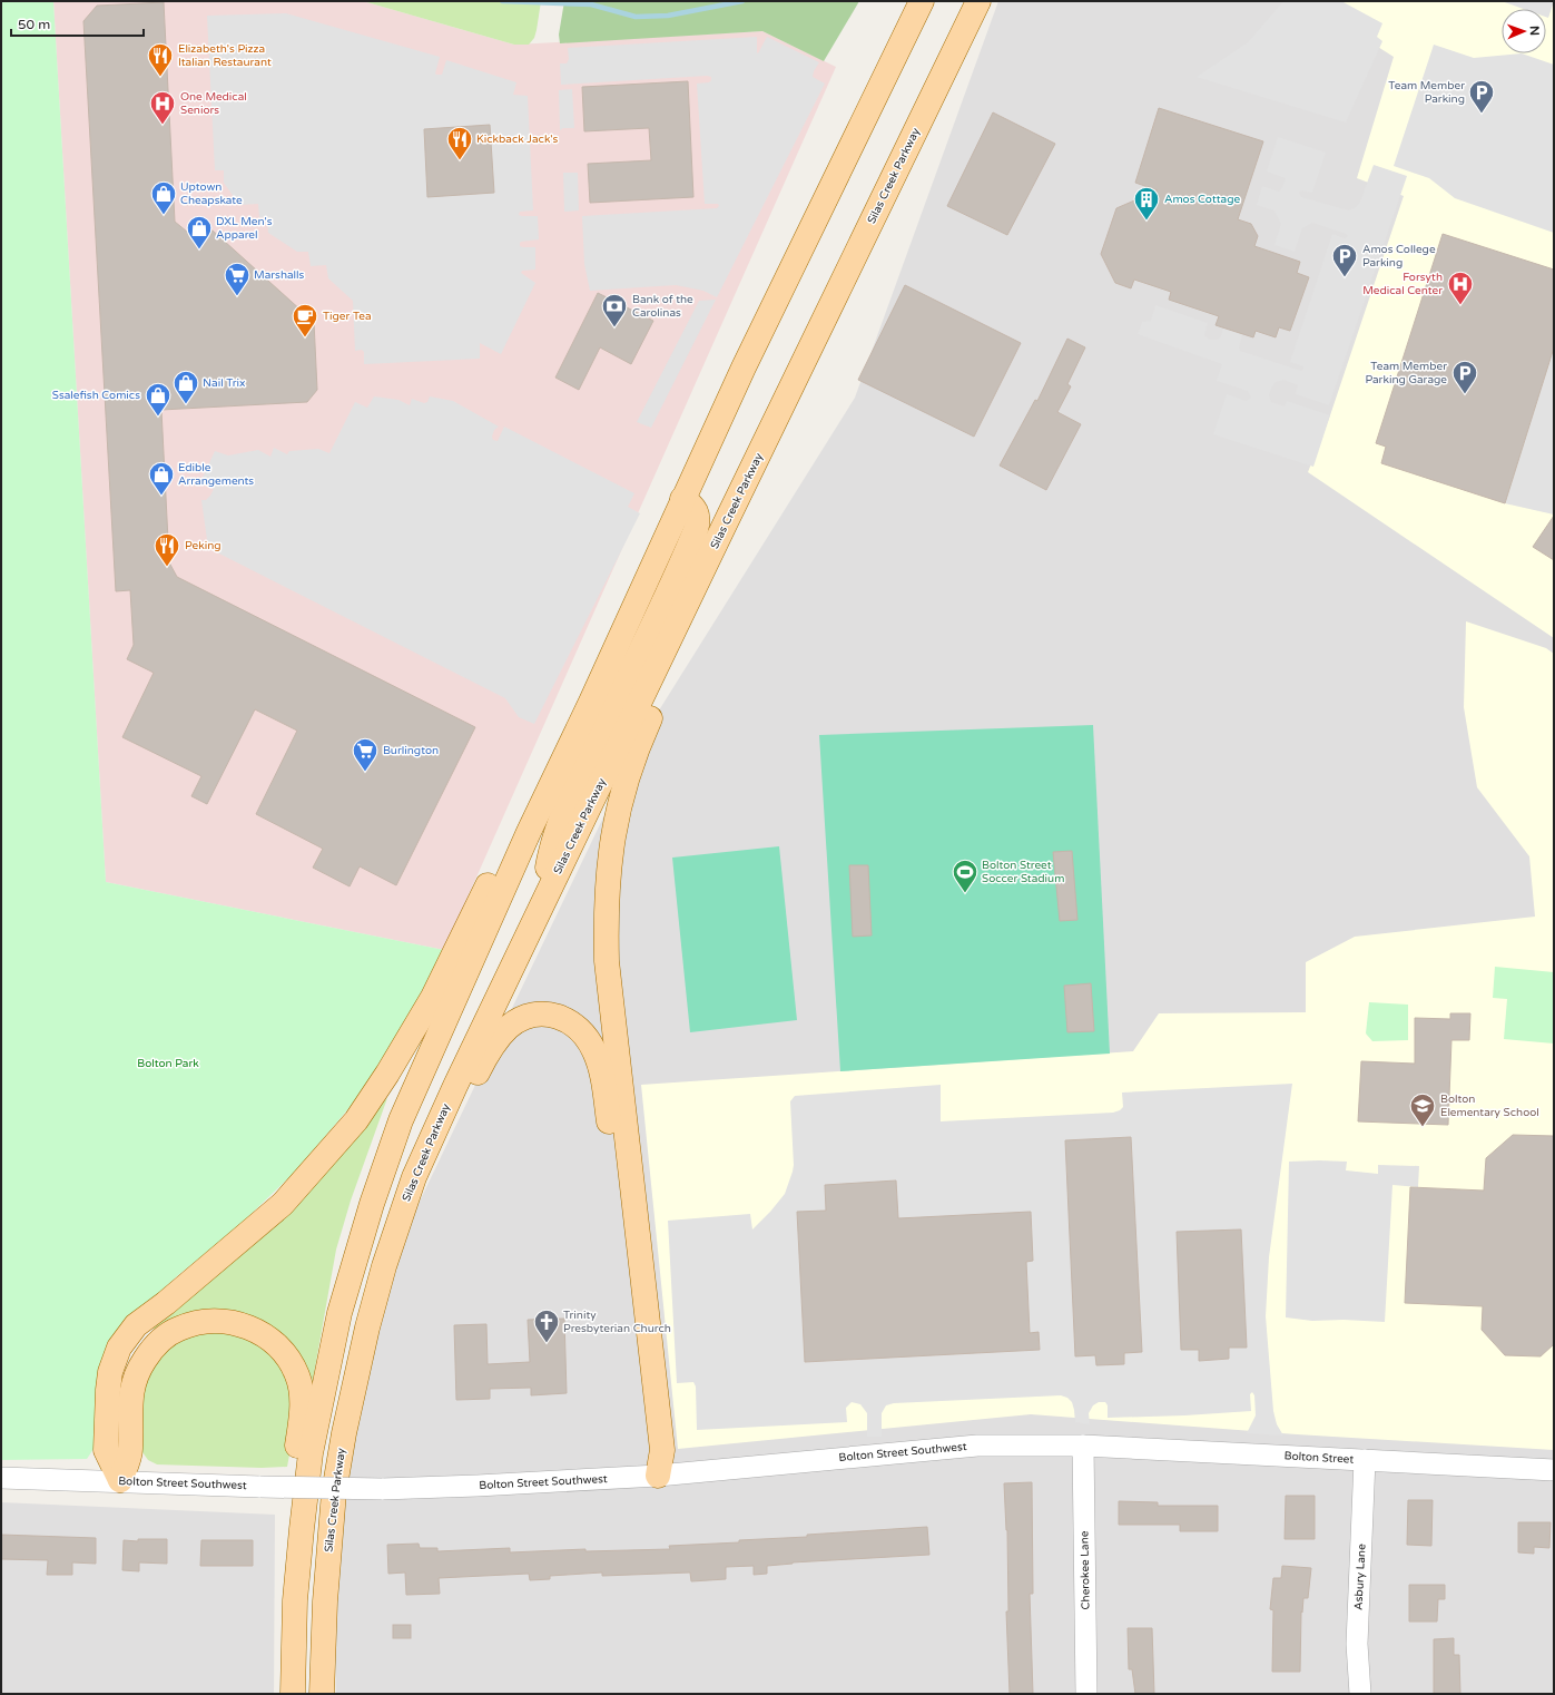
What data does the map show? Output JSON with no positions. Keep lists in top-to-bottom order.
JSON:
{
  "streets": {
    "main road": ["Silas Creek Parkway"],
    "street": [
      "Bolton Street Southwest",
      "Bolton Street",
      "Cherokee Lane",
      "Asbury Lane"
    ]
  },
  "crossings": [
    ["Bolton Street Southwest", "Bolton Street"],
    ["Bolton Street Southwest", "Cherokee Lane"],
    ["Bolton Street", "Cherokee Lane"],
    ["Bolton Street", "Asbury Lane"]
  ],
  "parks": ["Bolton Park"],
  "places": {
    "restaurant": ["Elizabeth's Pizza Italian Restaurant", "Kickback Jack's", "Peking"],
    "parking": ["Team Member Parking", "Amos College Parking", "Team Member Parking Garage"],
    "hospital": ["One Medical Seniors", "Forsyth Medical Center"],
    "shop": [
      "Uptown Cheapskate",
      "DXL Men's Apparel",
      "Nail Trix",
      "Ssalefish Comics",
      "Edible Arrangements"
    ],
    "building": ["Amos Cottage"],
    "supermarket": ["Marshalls", "Burlington"],
    "bank": ["Bank of the Carolinas"],
    "cafe": ["Tiger Tea"],
    "sports": ["Bolton Street Soccer Stadium"],
    "school or university": ["Bolton Elementary School"],
    "church": ["Trinity Presbyterian Church"]
  },
  "scale_bar": "50 m",
  "north": "right"
}
